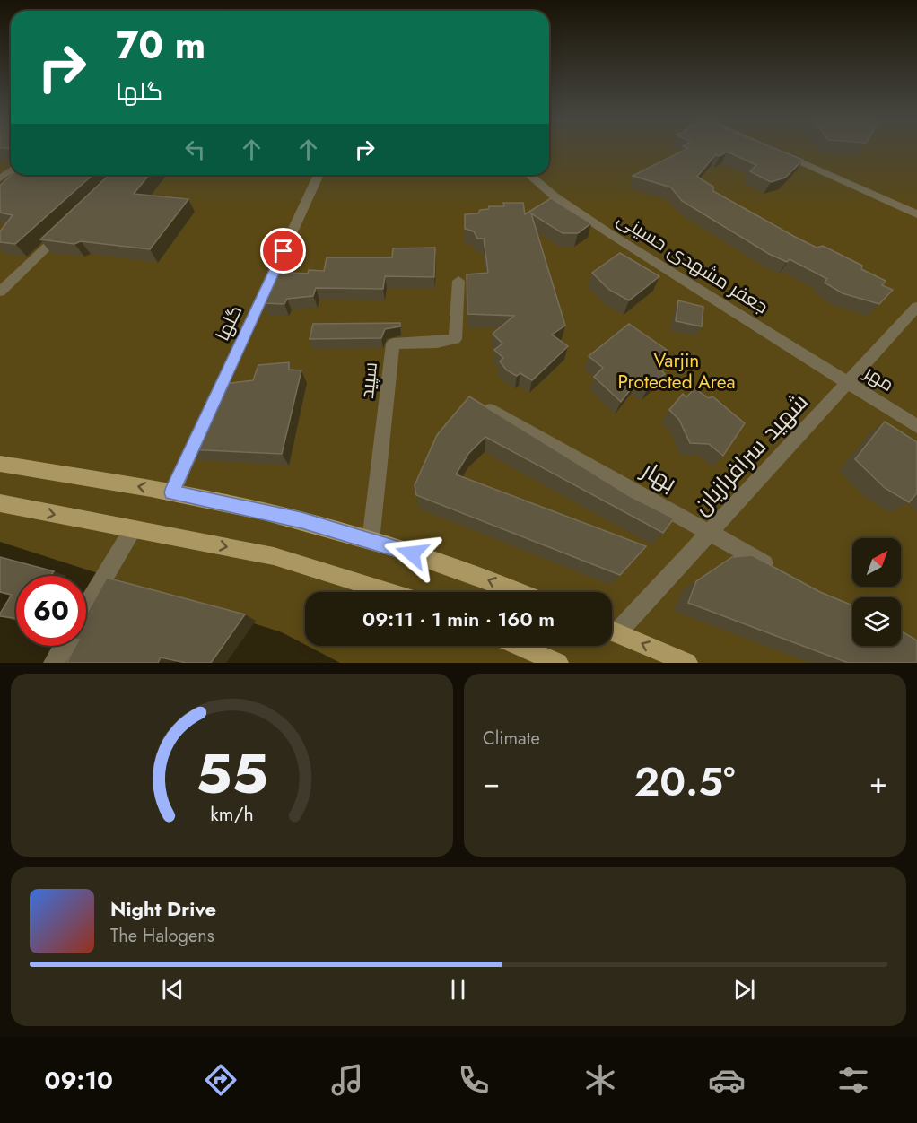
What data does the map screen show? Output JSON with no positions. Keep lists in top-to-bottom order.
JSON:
{
  "streets": {
    "street": [
      "جعفر مشهدی حسینی",
      "گلها",
      "مهر",
      "سپید",
      "شهید سرافرازیان",
      "بهار"
    ]
  },
  "crossings": [
    ["جعفر مشهدی حسینی", "مهر"],
    ["جعفر مشهدی حسینی", "شهید سرافرازیان"],
    ["مهر", "شهید سرافرازیان"],
    ["شهید سرافرازیان", "بهار"]
  ],
  "parks": ["Varjin Protected Area"],
  "north": "top right",
  "page": {
    "turn": ["70 m", "گلها"],
    "limit": "60",
    "trip": "09:11 · 1 min · 160 m",
    "tile": "Climate",
    "heat": ["−", "20.5°", "+"],
    "song": ["Night Drive", "The Halogens"],
    "tabs": "09:10",
    "gauge": ["55", "km/h"]
  }
}
